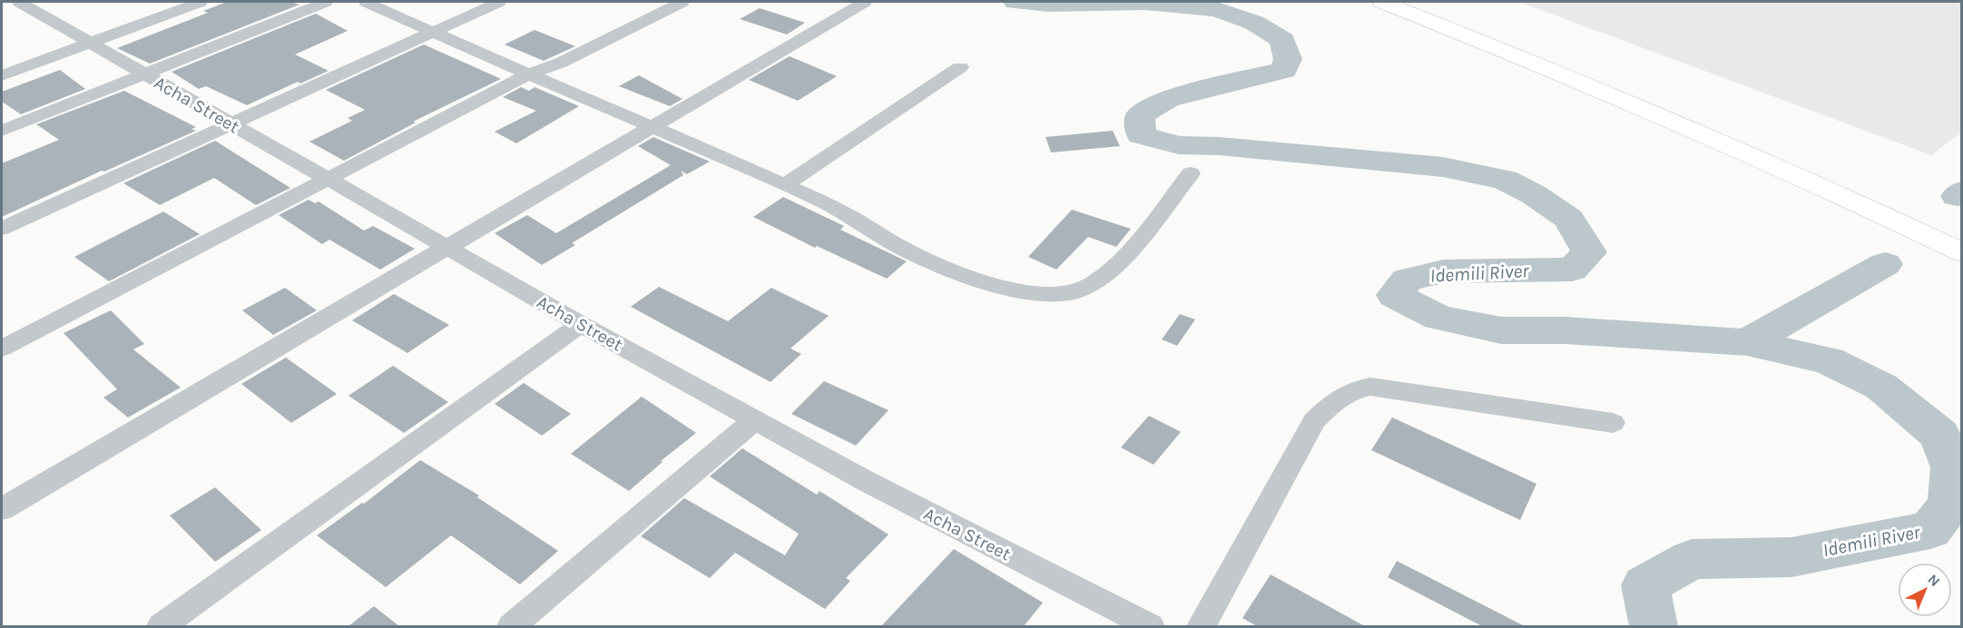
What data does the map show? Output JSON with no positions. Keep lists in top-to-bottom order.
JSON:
{
  "streets": {
    "street": ["Acha Street"]
  },
  "water": ["Idemili River"],
  "north": "top right"
}
